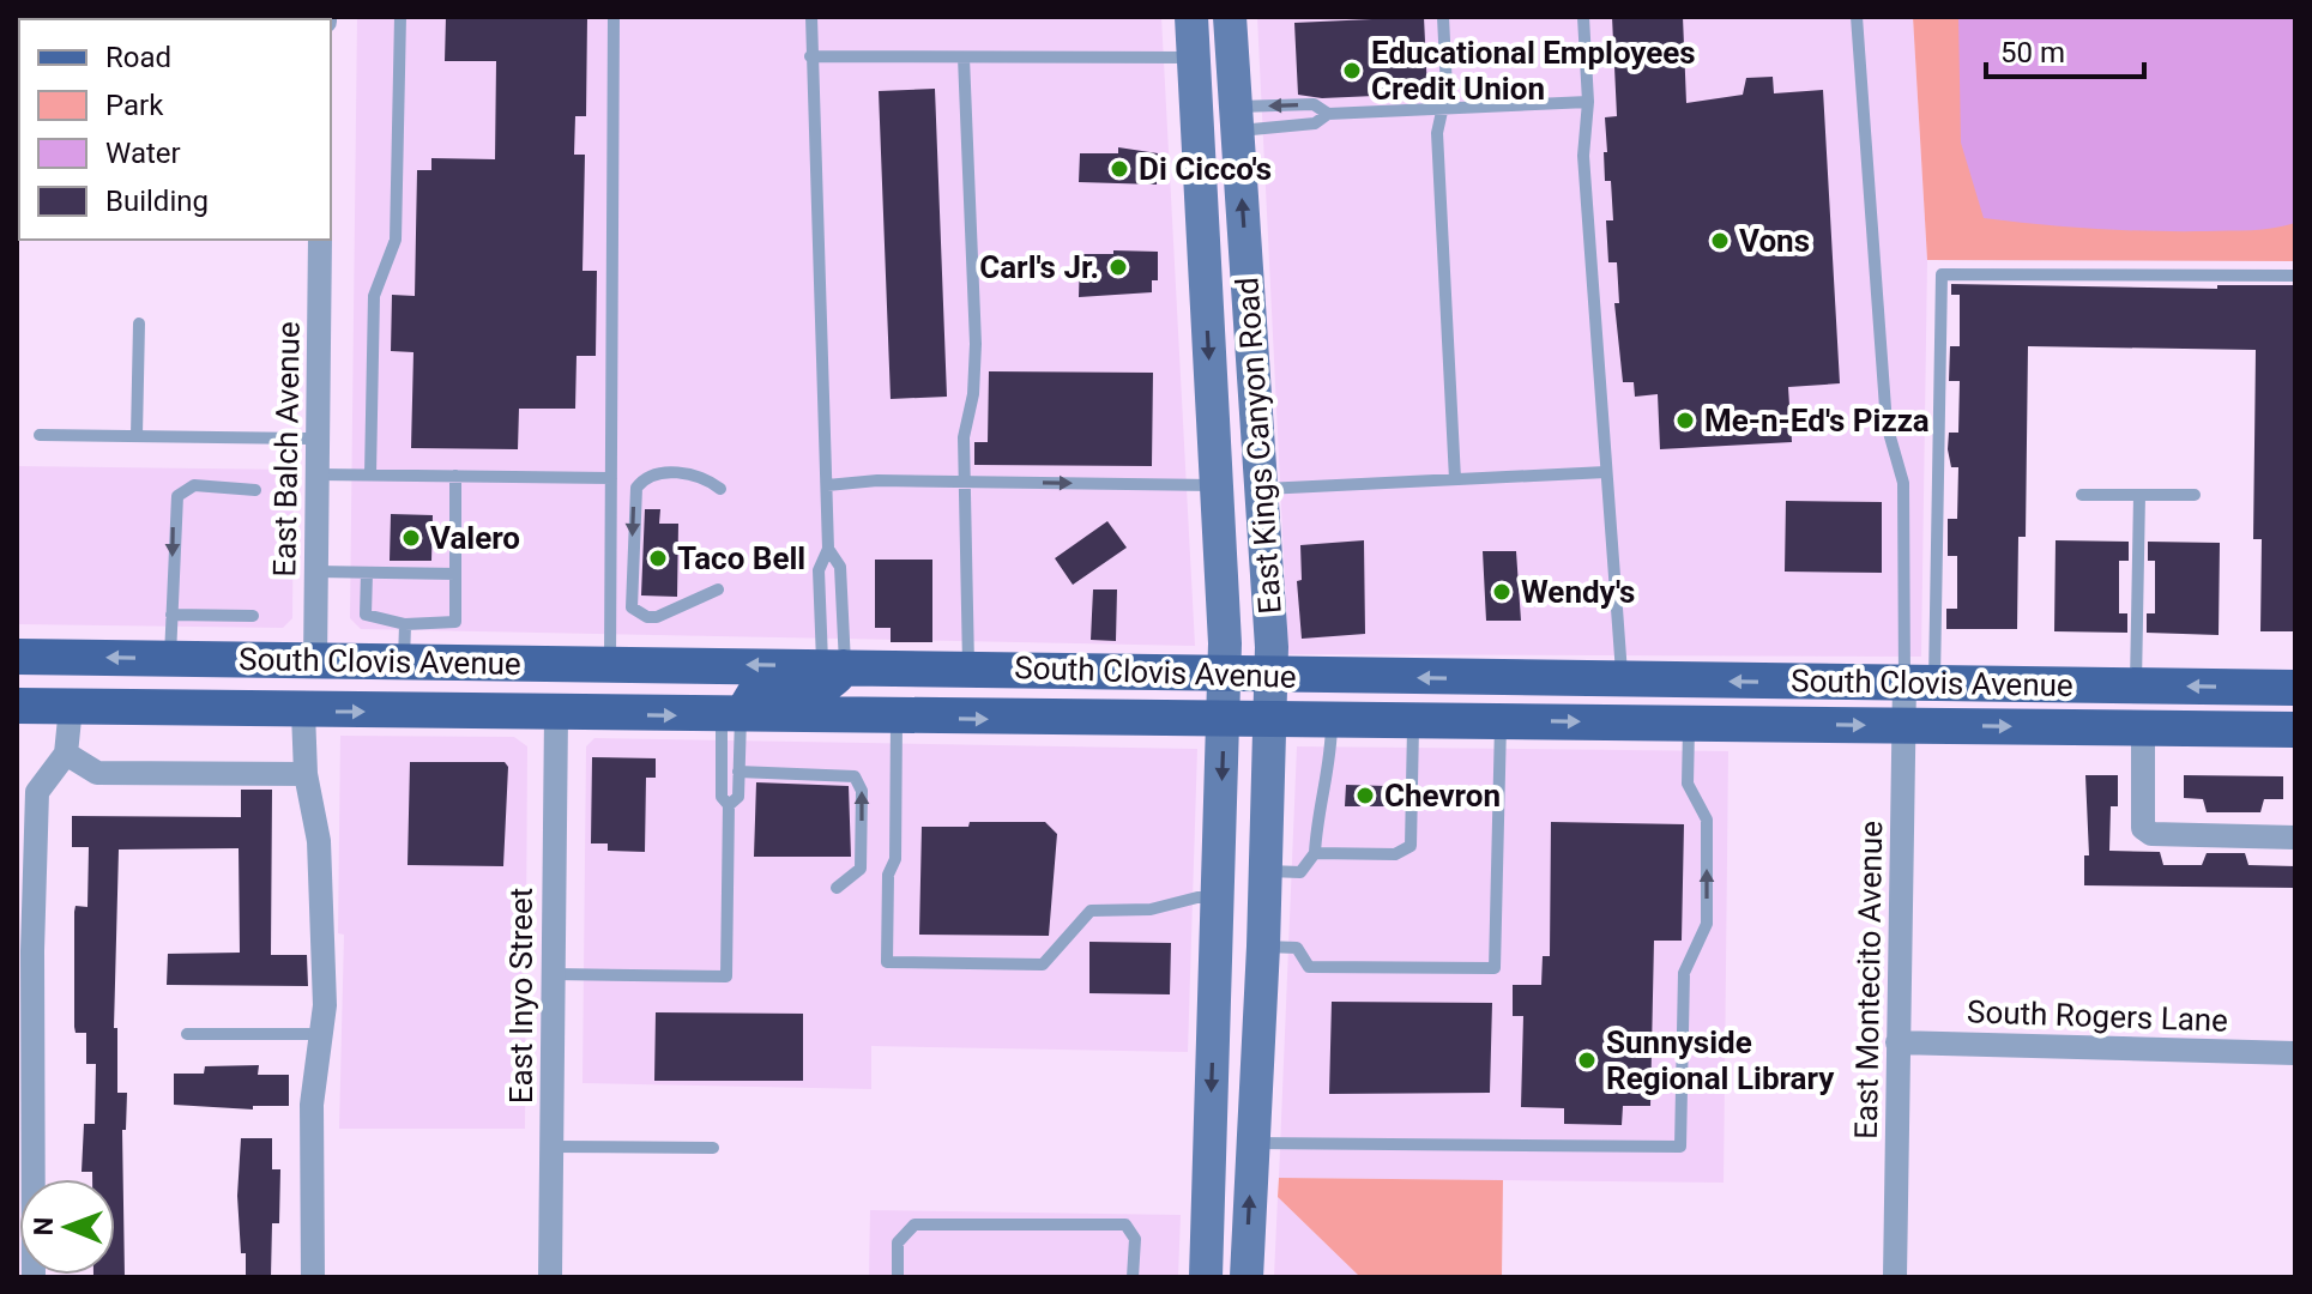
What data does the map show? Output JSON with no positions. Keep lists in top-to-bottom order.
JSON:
{
  "streets": {
    "main road": ["East Kings Canyon Road", "South Clovis Avenue"],
    "street": [
      "East Balch Avenue",
      "East Montecito Avenue",
      "East Inyo Street",
      "South Rogers Lane"
    ]
  },
  "crossings": [
    ["East Kings Canyon Road", "South Clovis Avenue"],
    ["East Balch Avenue", "South Clovis Avenue"],
    ["South Clovis Avenue", "East Montecito Avenue"],
    ["South Clovis Avenue", "East Inyo Street"],
    ["East Montecito Avenue", "South Rogers Lane"]
  ],
  "places": [
    "Educational Employees Credit Union",
    "Di Cicco's",
    "Vons",
    "Carl's Jr.",
    "Me-n-Ed's Pizza",
    "Valero",
    "Taco Bell",
    "Wendy's",
    "Chevron",
    "Sunnyside Regional Library"
  ],
  "legend": [
    "Road",
    "Park",
    "Water",
    "Building"
  ],
  "scale_bar": "50 m",
  "north": "left"
}
